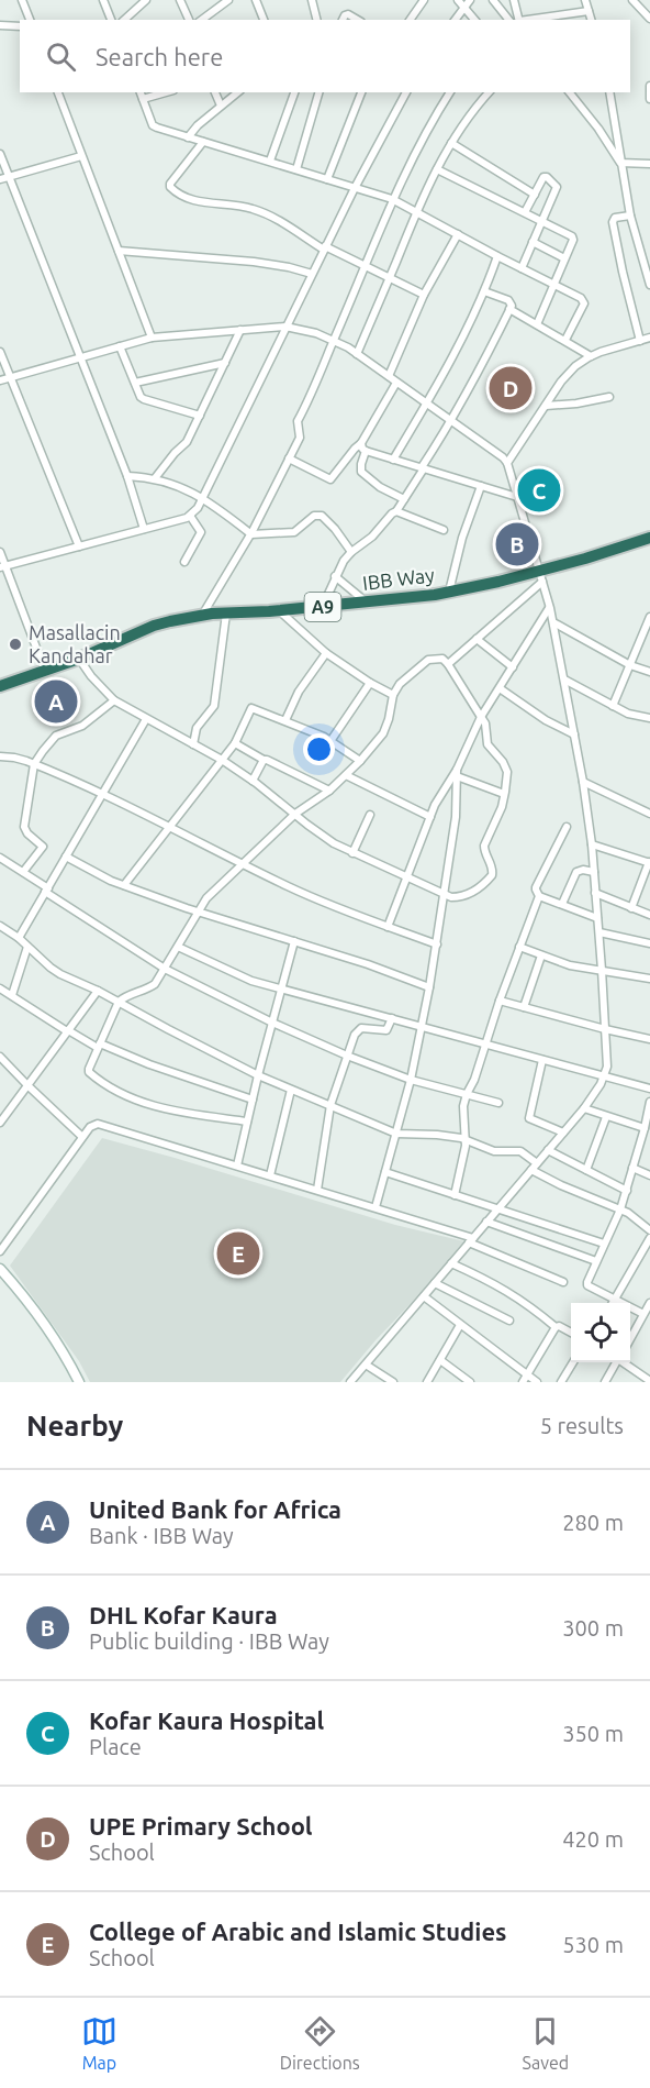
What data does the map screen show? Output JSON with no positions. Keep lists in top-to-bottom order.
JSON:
{
  "streets": {
    "highway": ["IBB Way", "A9"]
  },
  "places": ["Masallacin Kandahar"],
  "page": {
    "search": "Search here",
    "pins": [
      "D",
      "C",
      "B",
      "A",
      "E"
    ],
    "heading": ["Nearby", "5 results"],
    "list": [
      {
        "mark": "A",
        "name": "United Bank for Africa",
        "note": "Bank · IBB Way",
        "value": "280 m"
      },
      {
        "mark": "B",
        "name": "DHL Kofar Kaura",
        "note": "Public building · IBB Way",
        "value": "300 m"
      },
      {
        "mark": "C",
        "name": "Kofar Kaura Hospital",
        "note": "Place",
        "value": "350 m"
      },
      {
        "mark": "D",
        "name": "UPE Primary School",
        "note": "School",
        "value": "420 m"
      },
      {
        "mark": "E",
        "name": "College of Arabic and Islamic Studies",
        "note": "School",
        "value": "530 m"
      }
    ],
    "nav": ["Map", "Directions", "Saved"]
  }
}
